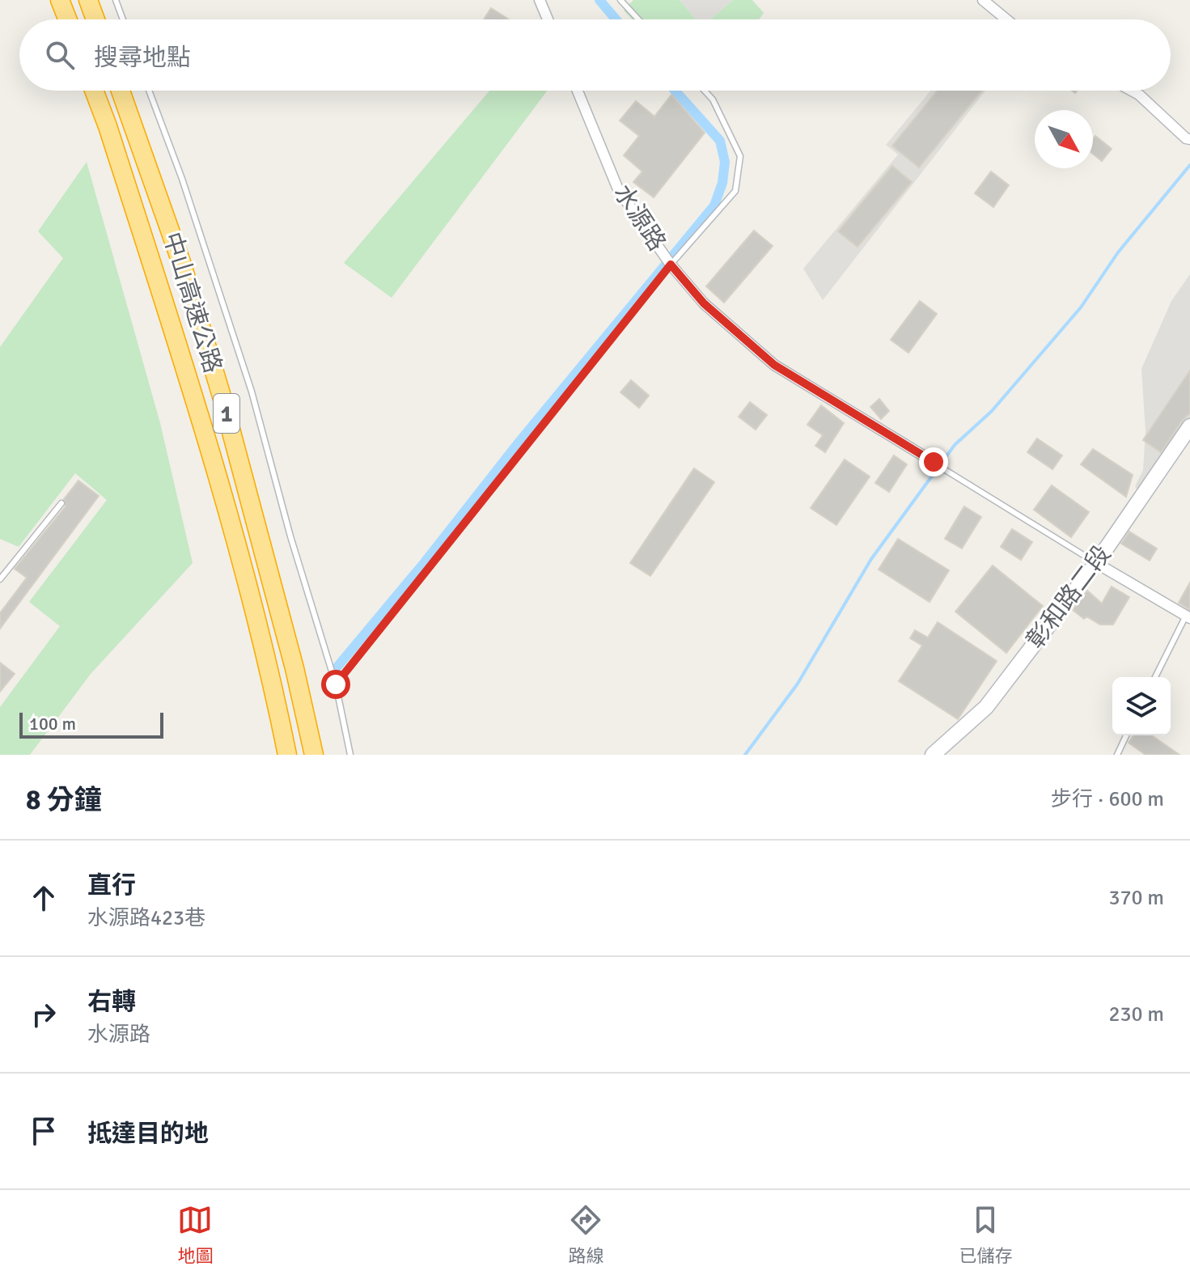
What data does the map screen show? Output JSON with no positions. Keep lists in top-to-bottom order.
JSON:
{
  "streets": {
    "highway": ["中山高速公路", "1"],
    "street": ["水源路", "彰和路二段"]
  },
  "scale_bar": "100 m",
  "north": "bottom right",
  "page": {
    "search": "搜尋地點",
    "scale": "100 m",
    "heading": ["8 分鐘", "步行 · 600 m"],
    "list": [
      ["直行", "水源路423巷", "370 m"],
      ["右轉", "水源路", "230 m"],
      "抵達目的地"
    ],
    "nav": ["地圖", "路線", "已儲存"]
  }
}
